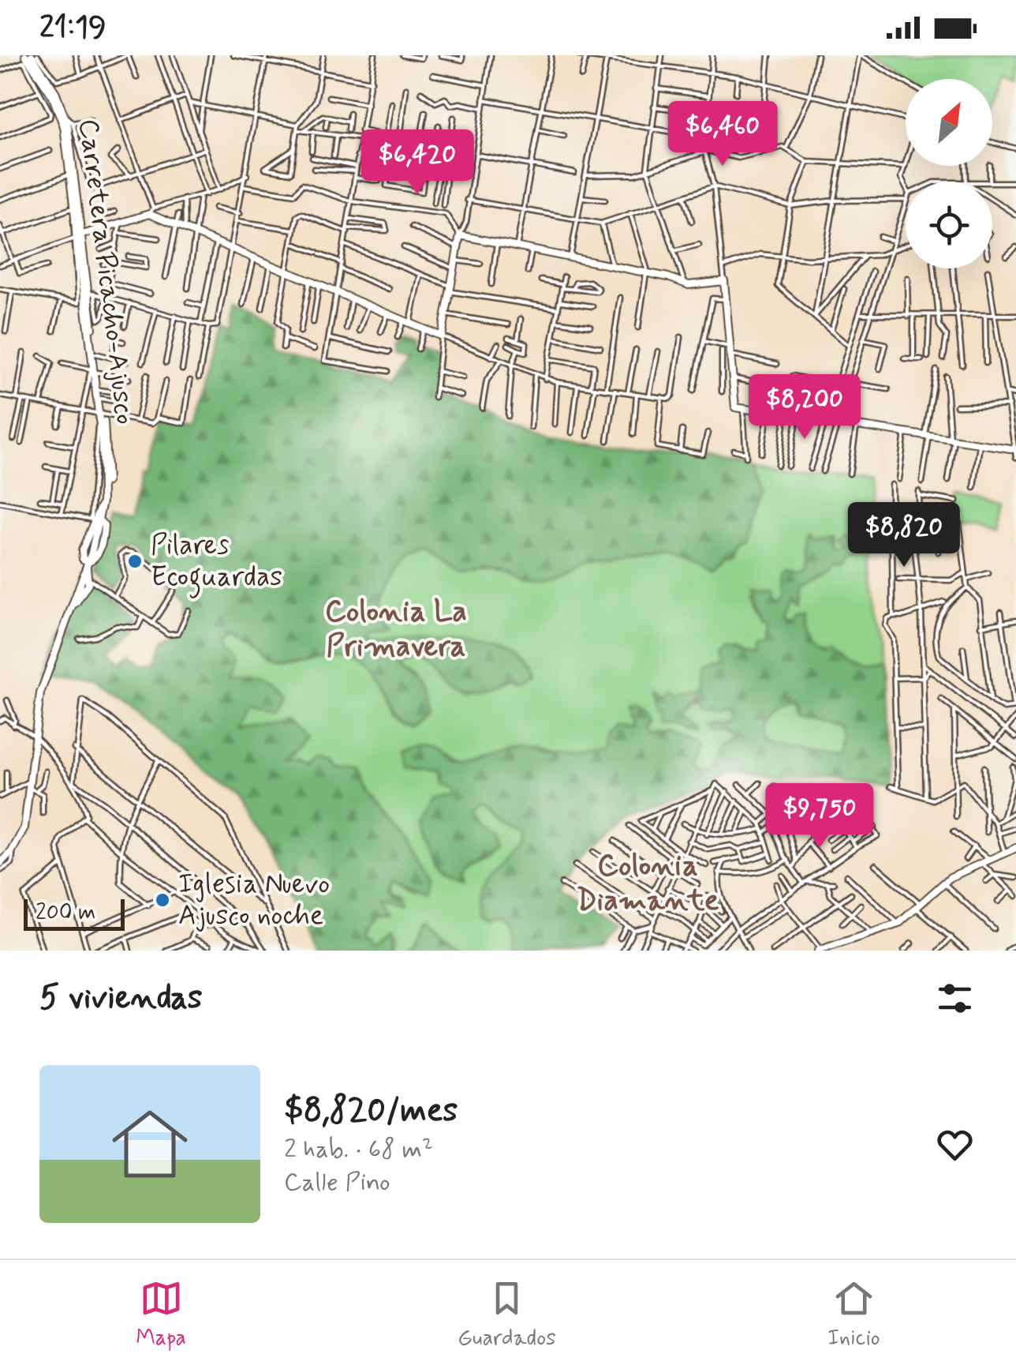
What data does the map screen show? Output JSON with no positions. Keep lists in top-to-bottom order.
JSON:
{
  "streets": {
    "street": ["Carretera Picacho-Ajusco"]
  },
  "districts": ["Colonia La Primavera", "Colonia Diamante"],
  "places": ["Pilares Ecoguardas", "Iglesia Nuevo Ajusco noche"],
  "scale_bar": "200 m",
  "north": "top right",
  "page": {
    "status": "21:19",
    "price": [
      "$6,460",
      "$6,420",
      "$8,200",
      "$8,820",
      "$9,750"
    ],
    "scale": "200 m",
    "heading": "5 viviendas",
    "list": [
      {
        "name": "$8,820/mes",
        "note": "2 hab. · 68 m² · Calle Pino"
      }
    ],
    "tabs": ["Mapa", "Guardados", "Inicio"]
  }
}
